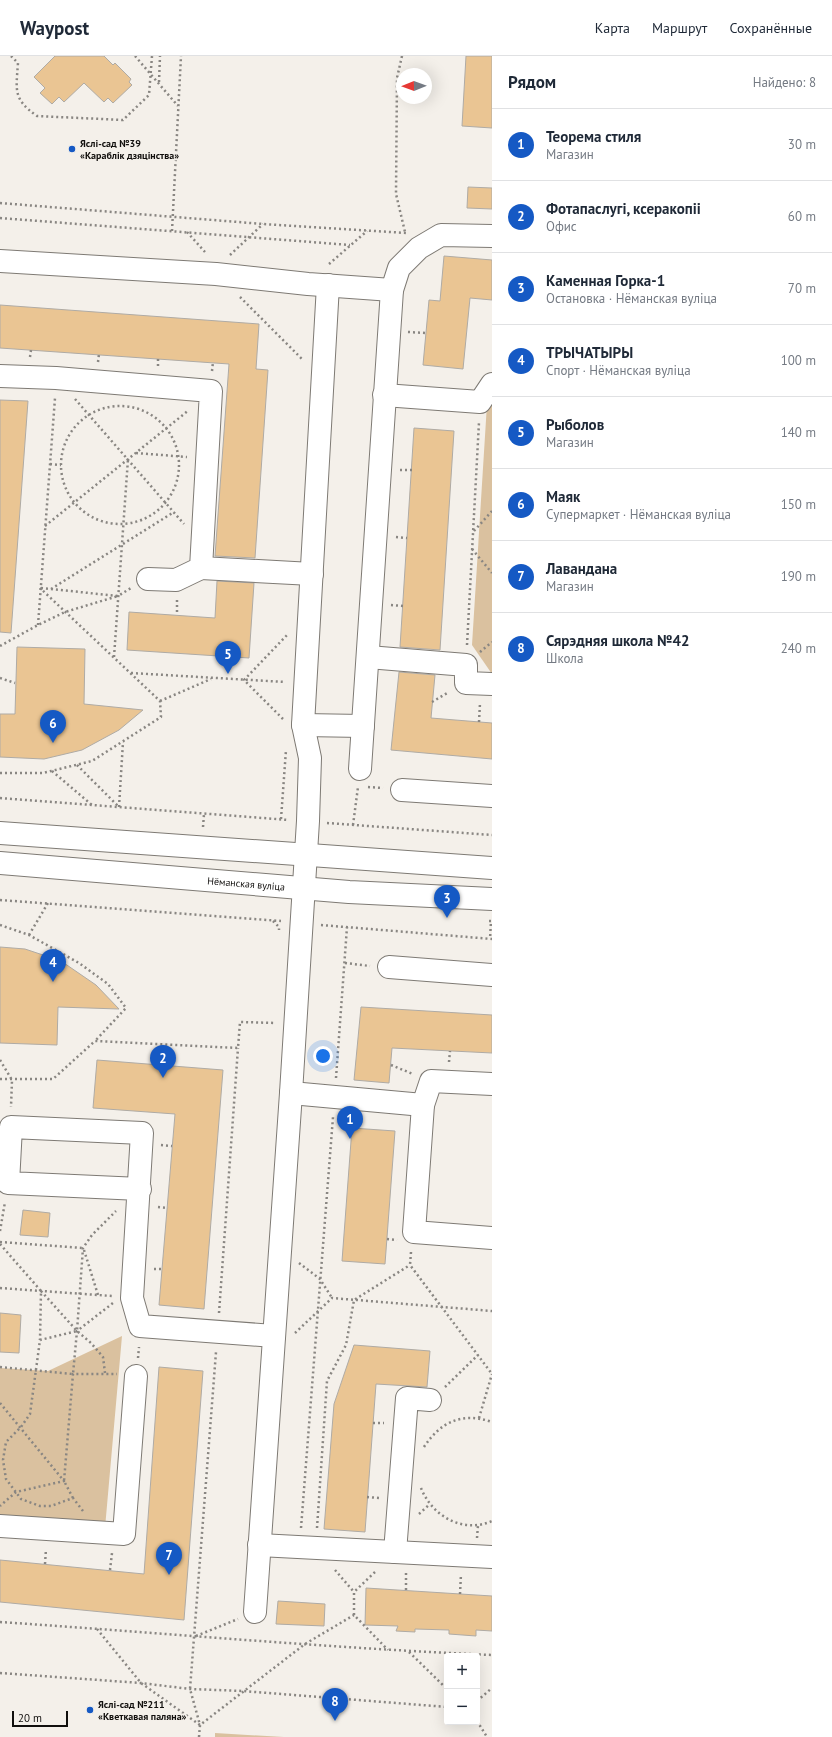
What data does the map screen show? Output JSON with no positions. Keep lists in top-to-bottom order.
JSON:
{
  "streets": {
    "main road": ["Нёманская вуліца"]
  },
  "places": ["Яслі-сад №39 «Караблік дзяцінства»", "Яслі-сад №211 «Кветкавая паляна»"],
  "scale_bar": "20 m",
  "north": "left",
  "page": {
    "header": "Waypost",
    "nav": ["Карта", "Маршрут", "Сохранённые"],
    "heading": ["Рядом", "Найдено: 8"],
    "list": [
      {
        "mark": "1",
        "name": "Теорема стиля",
        "note": "Магазин",
        "value": "30 m"
      },
      {
        "mark": "2",
        "name": "Фотапаслугі, ксеракопіі",
        "note": "Офис",
        "value": "60 m"
      },
      {
        "mark": "3",
        "name": "Каменная Горка-1",
        "note": "Остановка · Нёманская вуліца",
        "value": "70 m"
      },
      {
        "mark": "4",
        "name": "ТРЫЧАТЫРЫ",
        "note": "Спорт · Нёманская вуліца",
        "value": "100 m"
      },
      {
        "mark": "5",
        "name": "Рыболов",
        "note": "Магазин",
        "value": "140 m"
      },
      {
        "mark": "6",
        "name": "Маяк",
        "note": "Супермаркет · Нёманская вуліца",
        "value": "150 m"
      },
      {
        "mark": "7",
        "name": "Лавандана",
        "note": "Магазин",
        "value": "190 m"
      },
      {
        "mark": "8",
        "name": "Сярэдняя школа №42",
        "note": "Школа",
        "value": "240 m"
      }
    ],
    "pins": [
      "5",
      "6",
      "3",
      "4",
      "2",
      "1",
      "7",
      "8"
    ],
    "map_buttons": ["+", "−"],
    "scale": "20 m"
  }
}
